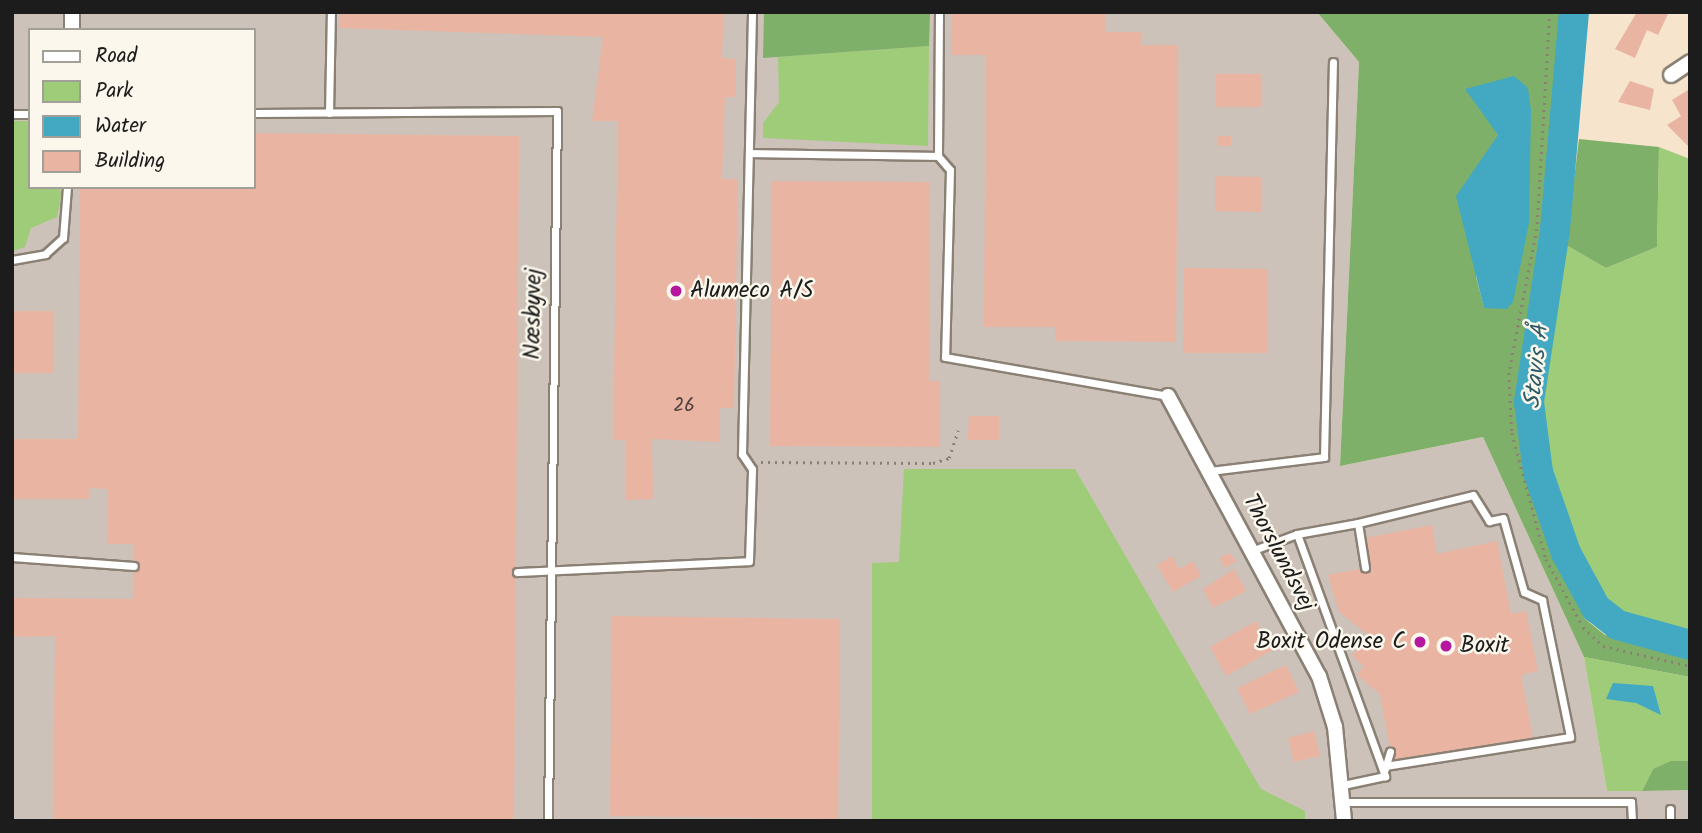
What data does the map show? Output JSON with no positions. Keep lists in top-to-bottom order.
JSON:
{
  "streets": {
    "street": ["Thorslundsvej"],
    "lane": ["Næsbyvej"]
  },
  "water": ["Stavis Å"],
  "places": ["Alumeco A/S", "Boxit Odense C", "Boxit"],
  "house_numbers": ["26"],
  "legend": [
    "Road",
    "Park",
    "Water",
    "Building"
  ]
}
